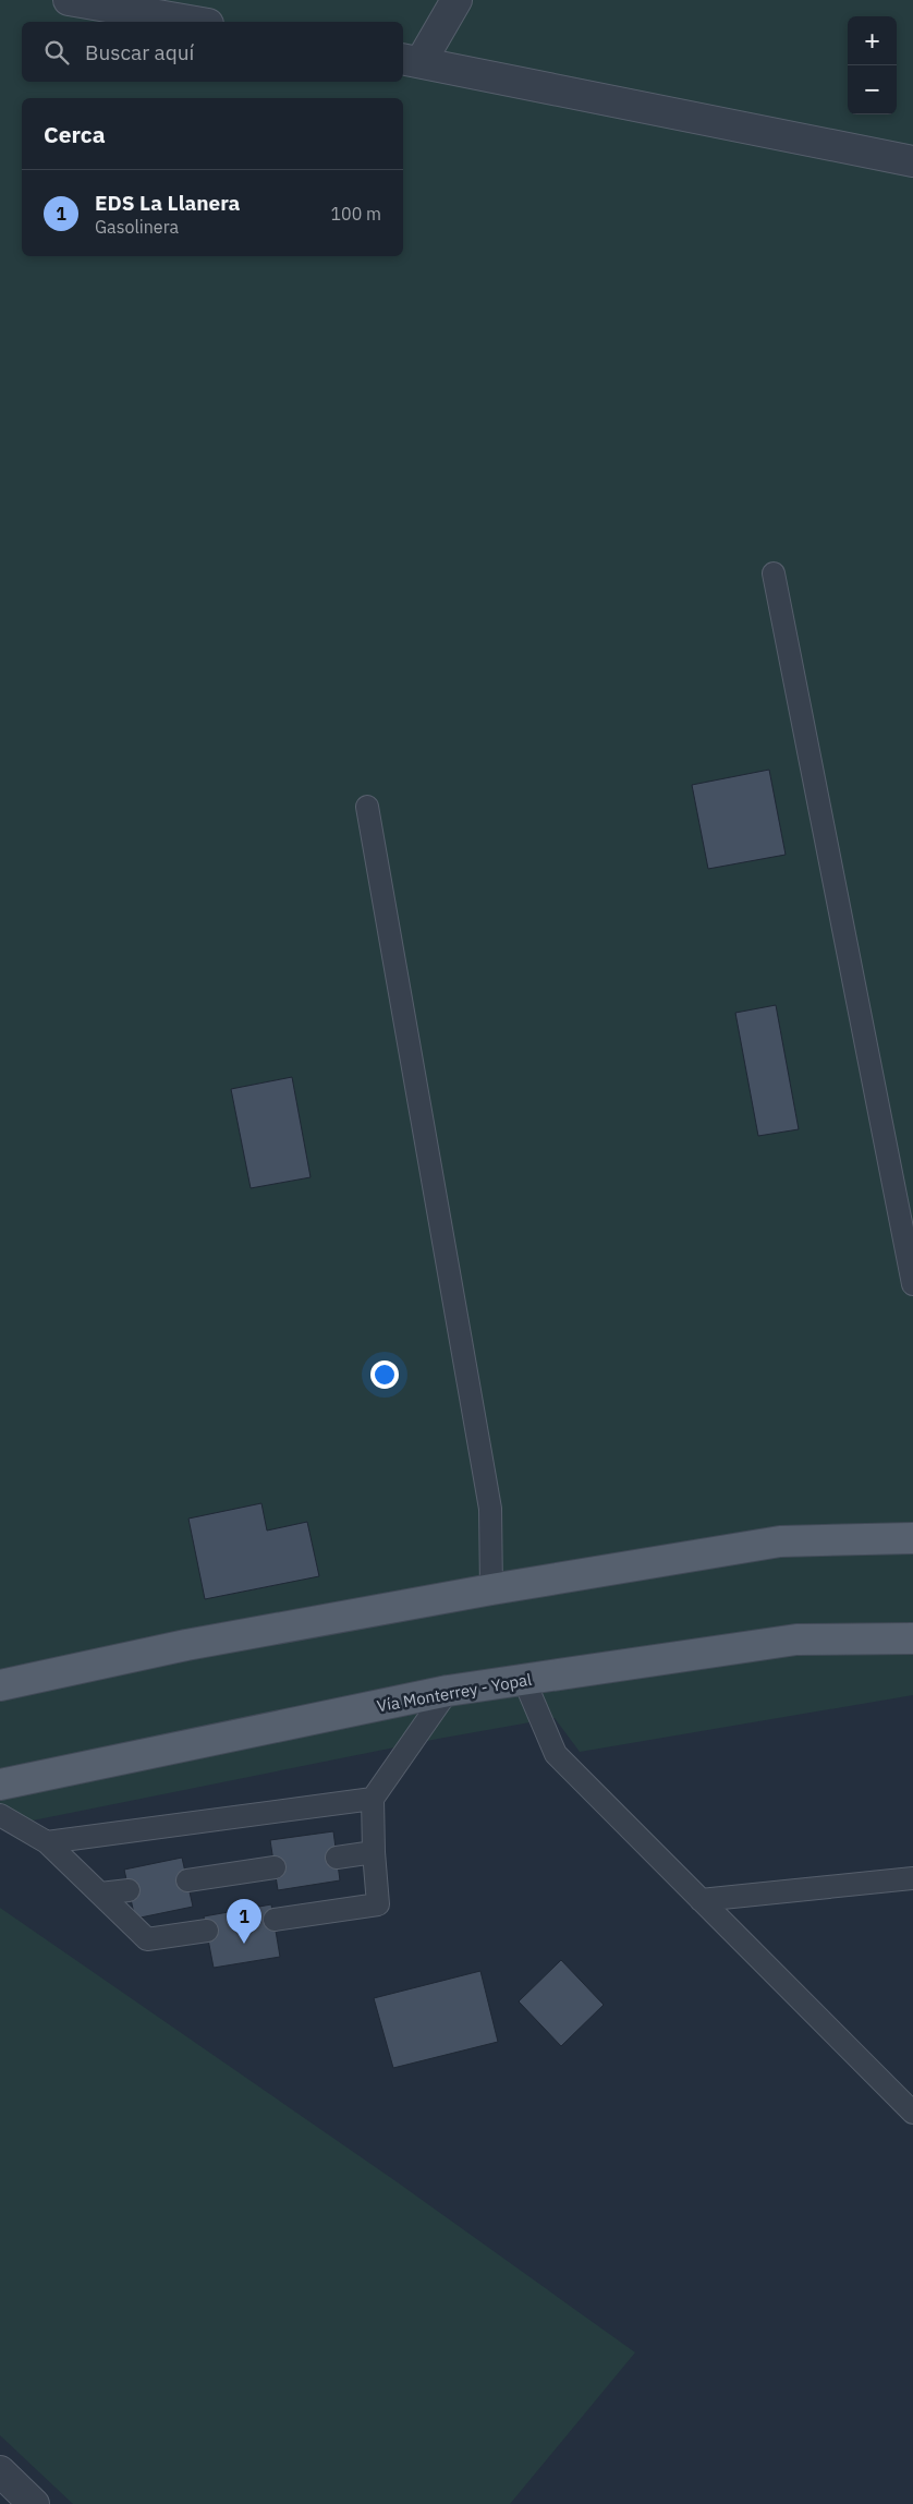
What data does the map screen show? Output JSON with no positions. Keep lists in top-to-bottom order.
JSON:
{
  "streets": {
    "main road": ["Vía Monterrey - Yopal"]
  },
  "page": {
    "map_buttons": ["+", "−"],
    "search": "Buscar aquí",
    "heading": "Cerca",
    "list": [
      {
        "mark": "1",
        "name": "EDS La Llanera",
        "note": "Gasolinera",
        "value": "100 m"
      }
    ],
    "pins": "1"
  }
}
